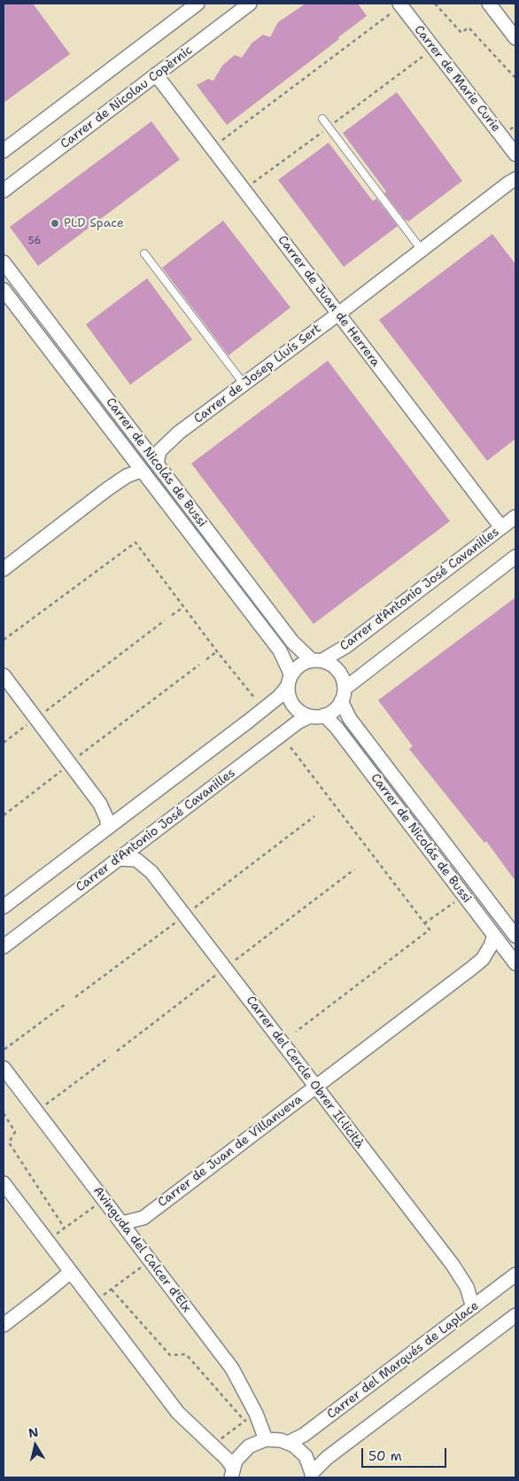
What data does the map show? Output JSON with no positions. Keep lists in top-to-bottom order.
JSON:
{
  "streets": {
    "street": [
      "Carrer de Marie Curie",
      "Carrer de Nicolau Copèrnic",
      "Carrer de Juan de Herrera",
      "Carrer de Josep Lluís Sert",
      "Carrer de Nicolás de Bussi",
      "Carrer d'Antonio José Cavanilles",
      "Carrer del Cercle Obrer Il·licità",
      "Carrer de Juan de Villanueva",
      "Avinguda del Calcer d'Elx",
      "Carrer del Marqués de Laplace"
    ]
  },
  "crossings": [
    ["Carrer de Nicolau Copèrnic", "Carrer de Juan de Herrera"],
    ["Carrer de Juan de Herrera", "Carrer de Josep Lluís Sert"],
    ["Carrer de Juan de Herrera", "Carrer d'Antonio José Cavanilles"],
    ["Carrer de Josep Lluís Sert", "Carrer de Nicolás de Bussi"],
    ["Carrer de Nicolás de Bussi", "Carrer d'Antonio José Cavanilles"],
    ["Carrer de Nicolás de Bussi", "Carrer de Juan de Villanueva"],
    ["Carrer d'Antonio José Cavanilles", "Carrer del Cercle Obrer Il·licità"],
    ["Carrer del Cercle Obrer Il·licità", "Carrer de Juan de Villanueva"],
    ["Carrer del Cercle Obrer Il·licità", "Carrer del Marqués de Laplace"],
    ["Carrer de Juan de Villanueva", "Avinguda del Calcer d'Elx"]
  ],
  "places": ["PLD Space"],
  "house_numbers": ["56"],
  "scale_bar": "50 m",
  "north": "top"
}
